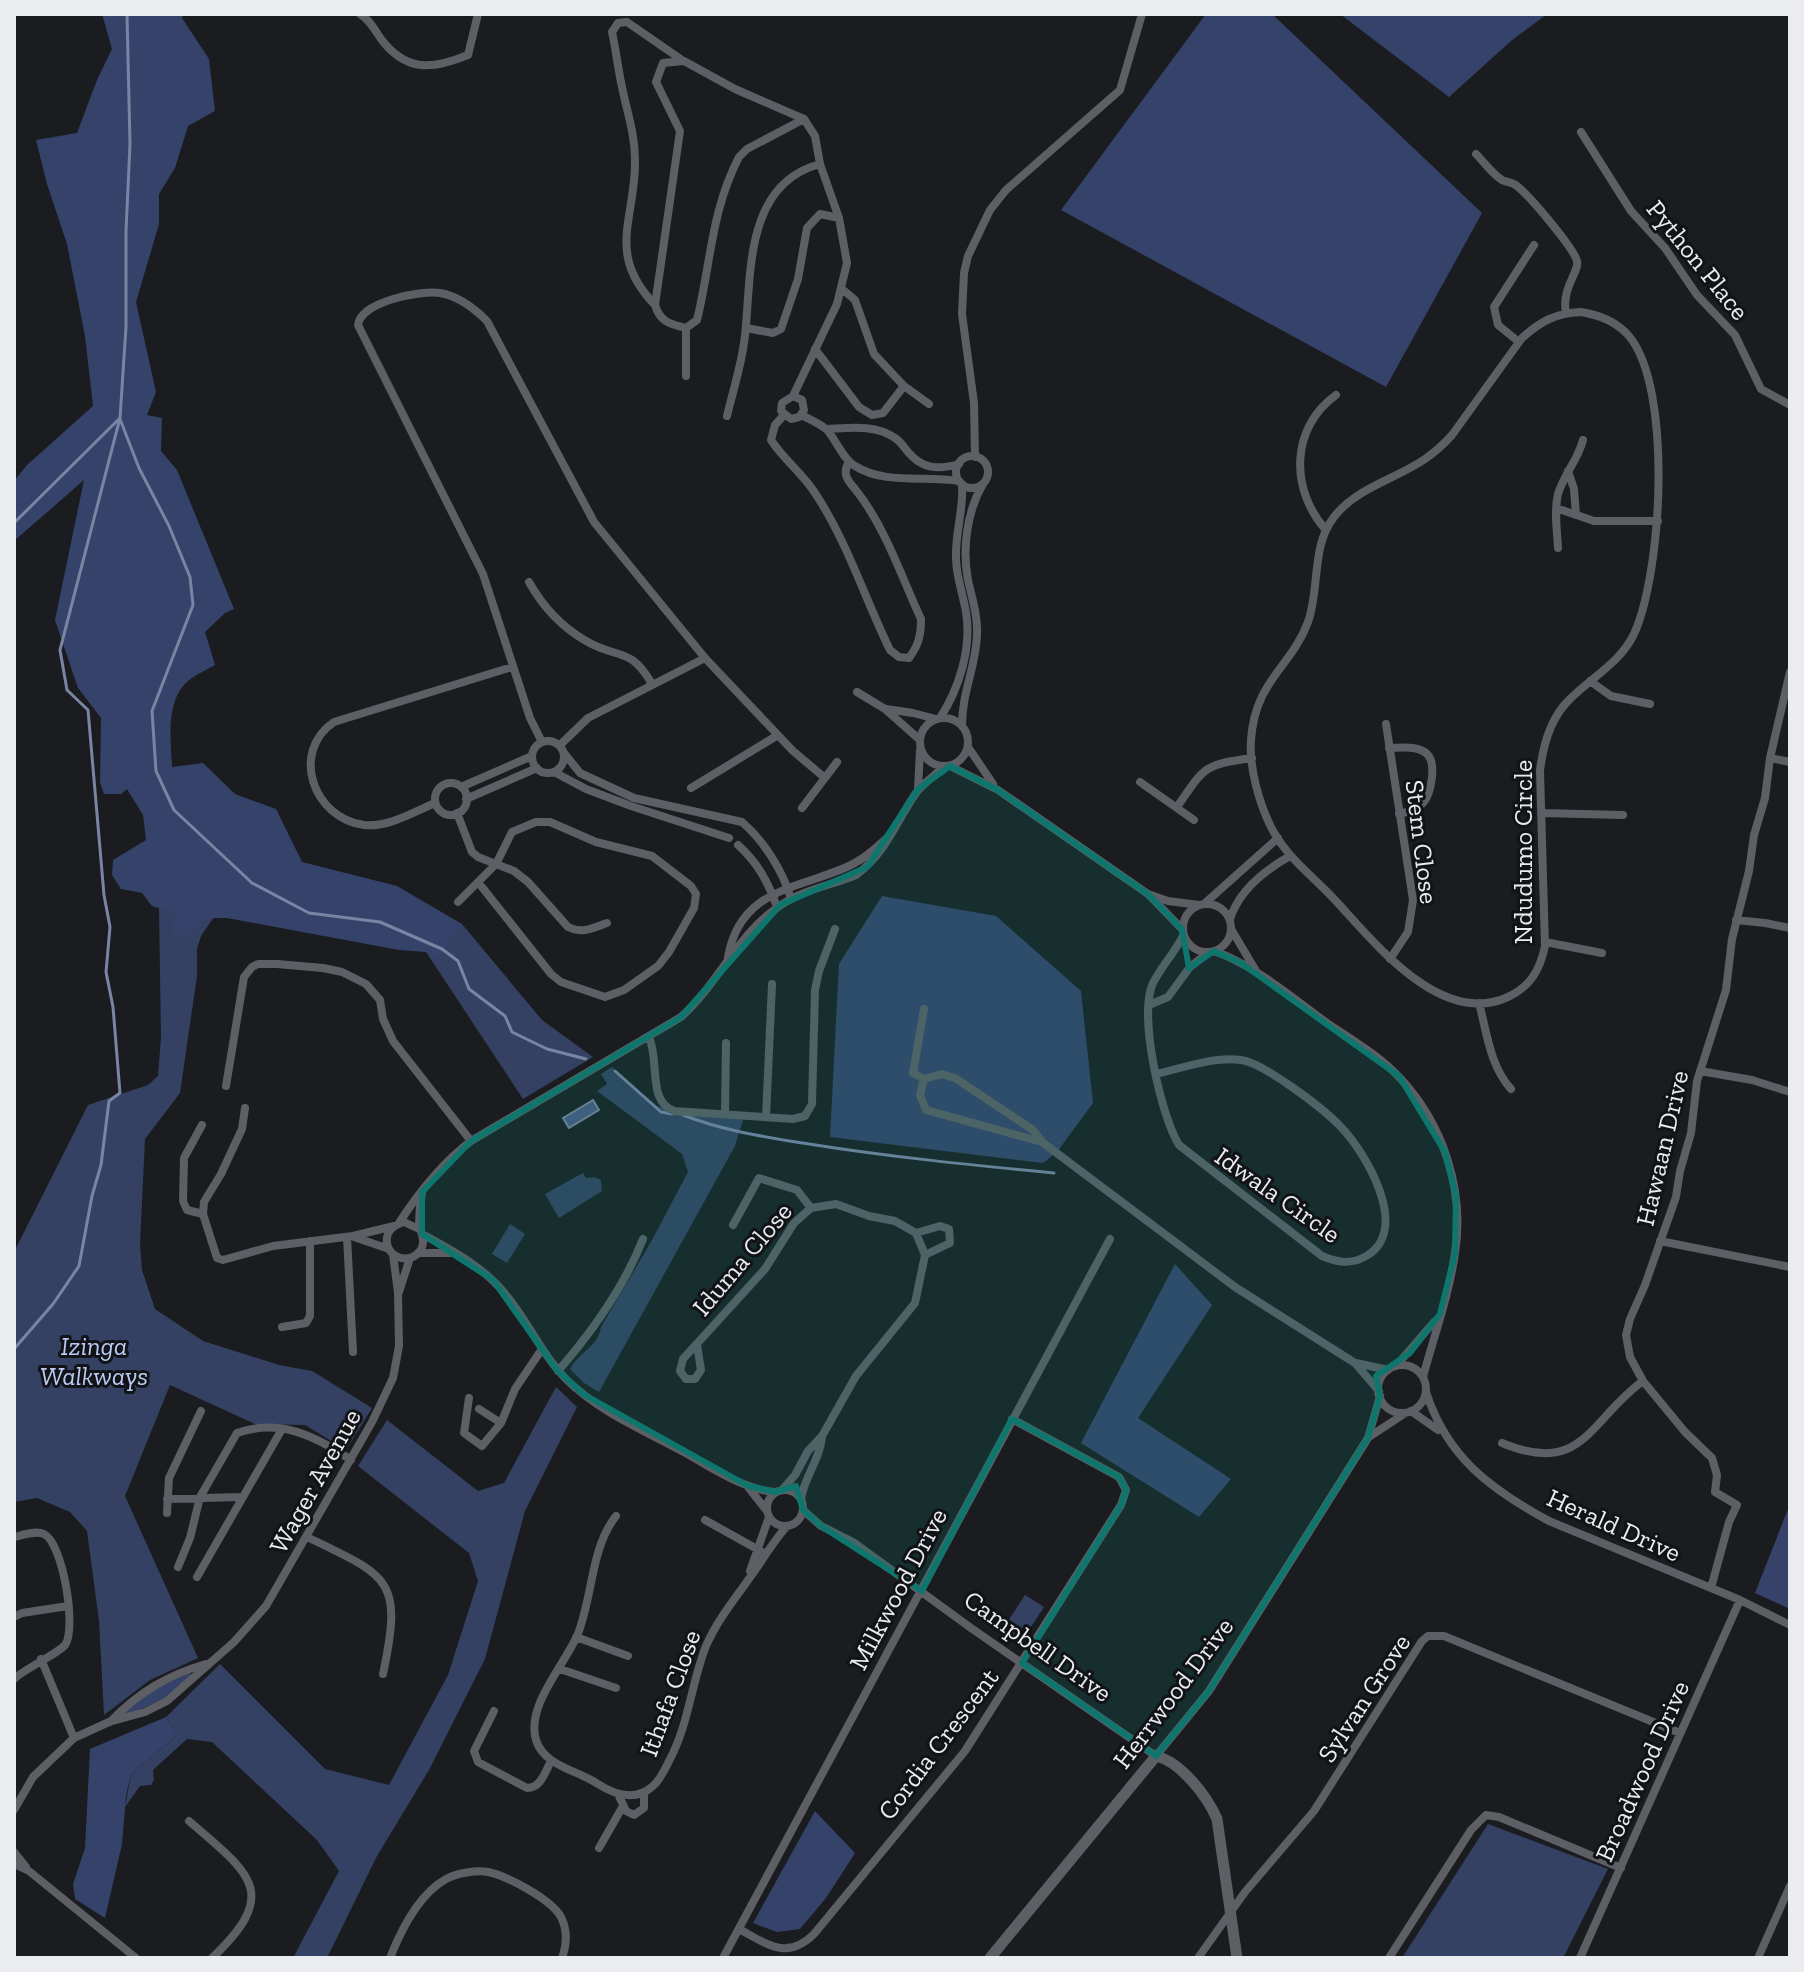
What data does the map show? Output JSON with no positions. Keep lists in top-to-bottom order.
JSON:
{
  "streets": {
    "street": [
      "Python Place",
      "Stem Close",
      "Ndudumo Circle",
      "Hawaan Drive",
      "Idwala Circle",
      "Iduma Close",
      "Wager Avenue",
      "Herald Drive",
      "Milkwood Drive",
      "Campbell Drive",
      "Ithafa Close",
      "Herrwood Drive",
      "Sylvan Grove",
      "Cordia Crescent",
      "Broadwood Drive"
    ]
  },
  "crossings": [
    ["Stem Close", "Ndudumo Circle"],
    ["Hawaan Drive", "Herald Drive"],
    ["Herald Drive", "Herrwood Drive"],
    ["Herald Drive", "Broadwood Drive"],
    ["Milkwood Drive", "Campbell Drive"],
    ["Milkwood Drive", "Cordia Crescent"],
    ["Campbell Drive", "Herrwood Drive"],
    ["Campbell Drive", "Sylvan Grove"],
    ["Campbell Drive", "Cordia Crescent"],
    ["Sylvan Grove", "Broadwood Drive"]
  ],
  "parks": ["Izinga Walkways"]
}
